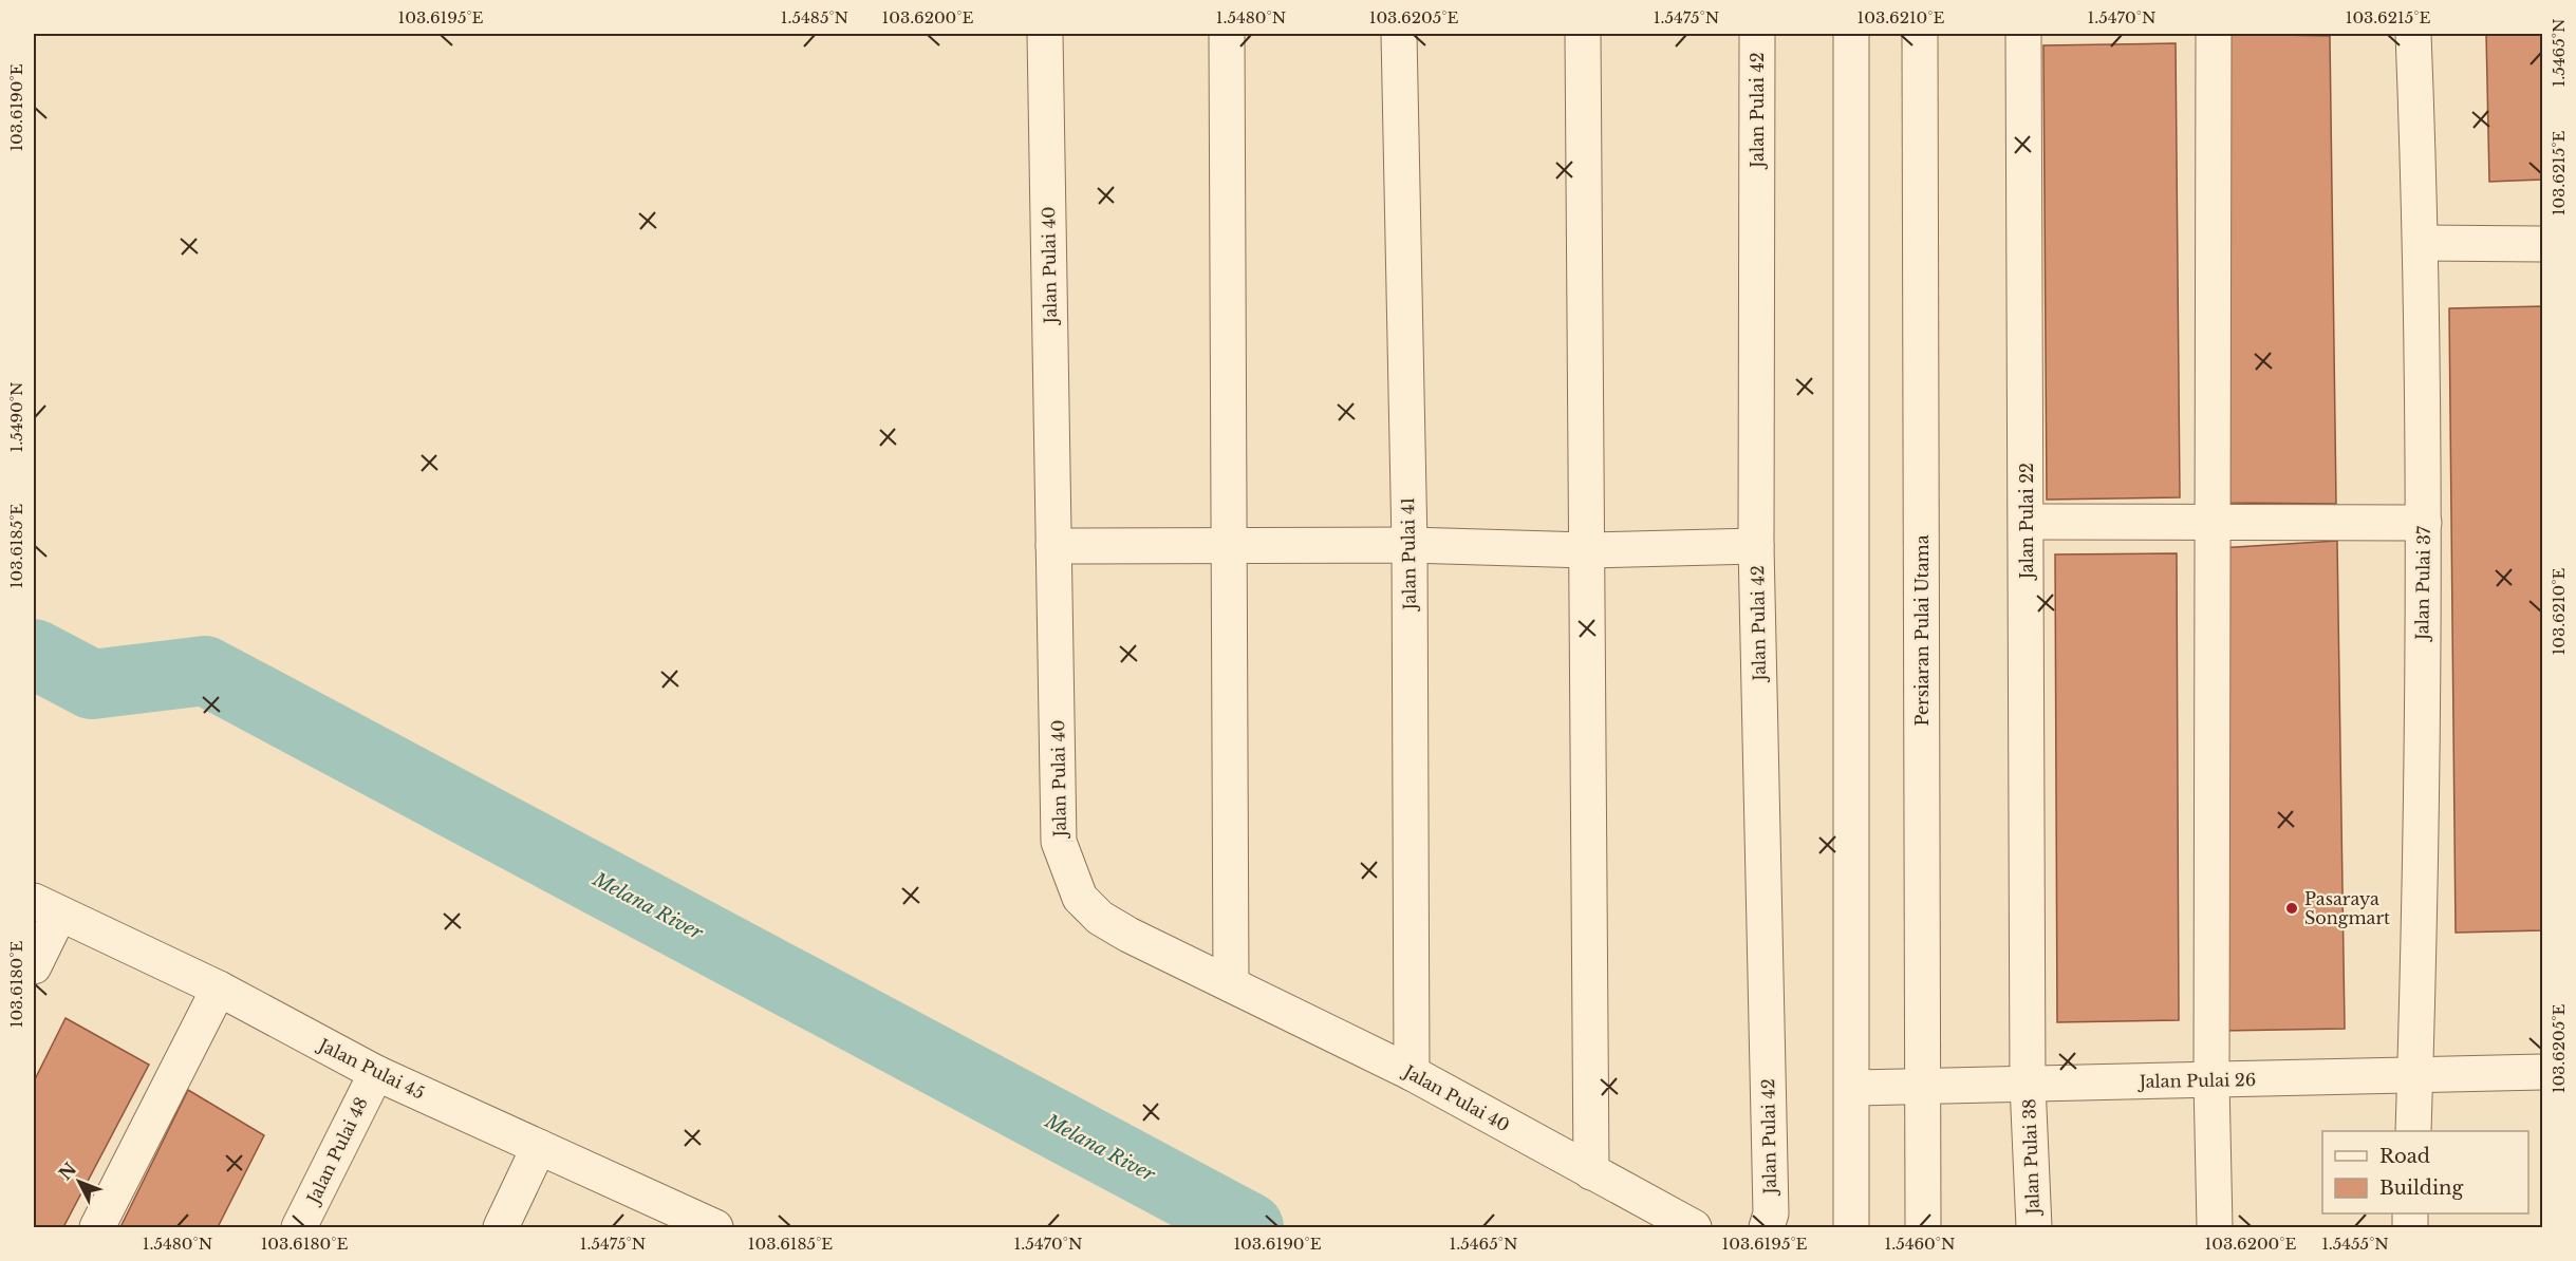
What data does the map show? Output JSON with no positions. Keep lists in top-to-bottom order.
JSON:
{
  "streets": {
    "street": [
      "Jalan Pulai 42",
      "Jalan Pulai 40",
      "Jalan Pulai 22",
      "Jalan Pulai 41",
      "Jalan Pulai 37",
      "Persiaran Pulai Utama",
      "Jalan Pulai 45",
      "Jalan Pulai 26",
      "Jalan Pulai 48",
      "Jalan Pulai 38"
    ]
  },
  "crossings": [
    ["Jalan Pulai 40", "Jalan Pulai 41"],
    ["Jalan Pulai 22", "Jalan Pulai 26"],
    ["Jalan Pulai 22", "Jalan Pulai 38"],
    ["Jalan Pulai 37", "Jalan Pulai 26"],
    ["Persiaran Pulai Utama", "Jalan Pulai 26"],
    ["Jalan Pulai 45", "Jalan Pulai 48"],
    ["Jalan Pulai 26", "Jalan Pulai 38"]
  ],
  "water": ["Melana River"],
  "places": ["Pasaraya Songmart"],
  "legend": ["Road", "Building"],
  "north": "top left",
  "coordinates": [
    "103.6195°E",
    "1.5485°N",
    "103.6200°E",
    "1.5480°N",
    "103.6205°E",
    "1.5475°N",
    "103.6210°E",
    "1.5470°N",
    "103.6215°E",
    "1.5465°N",
    "103.6190°E",
    "1.5490°N",
    "103.6185°E",
    "103.6180°E",
    "1.5460°N",
    "1.5455°N"
  ]
}
